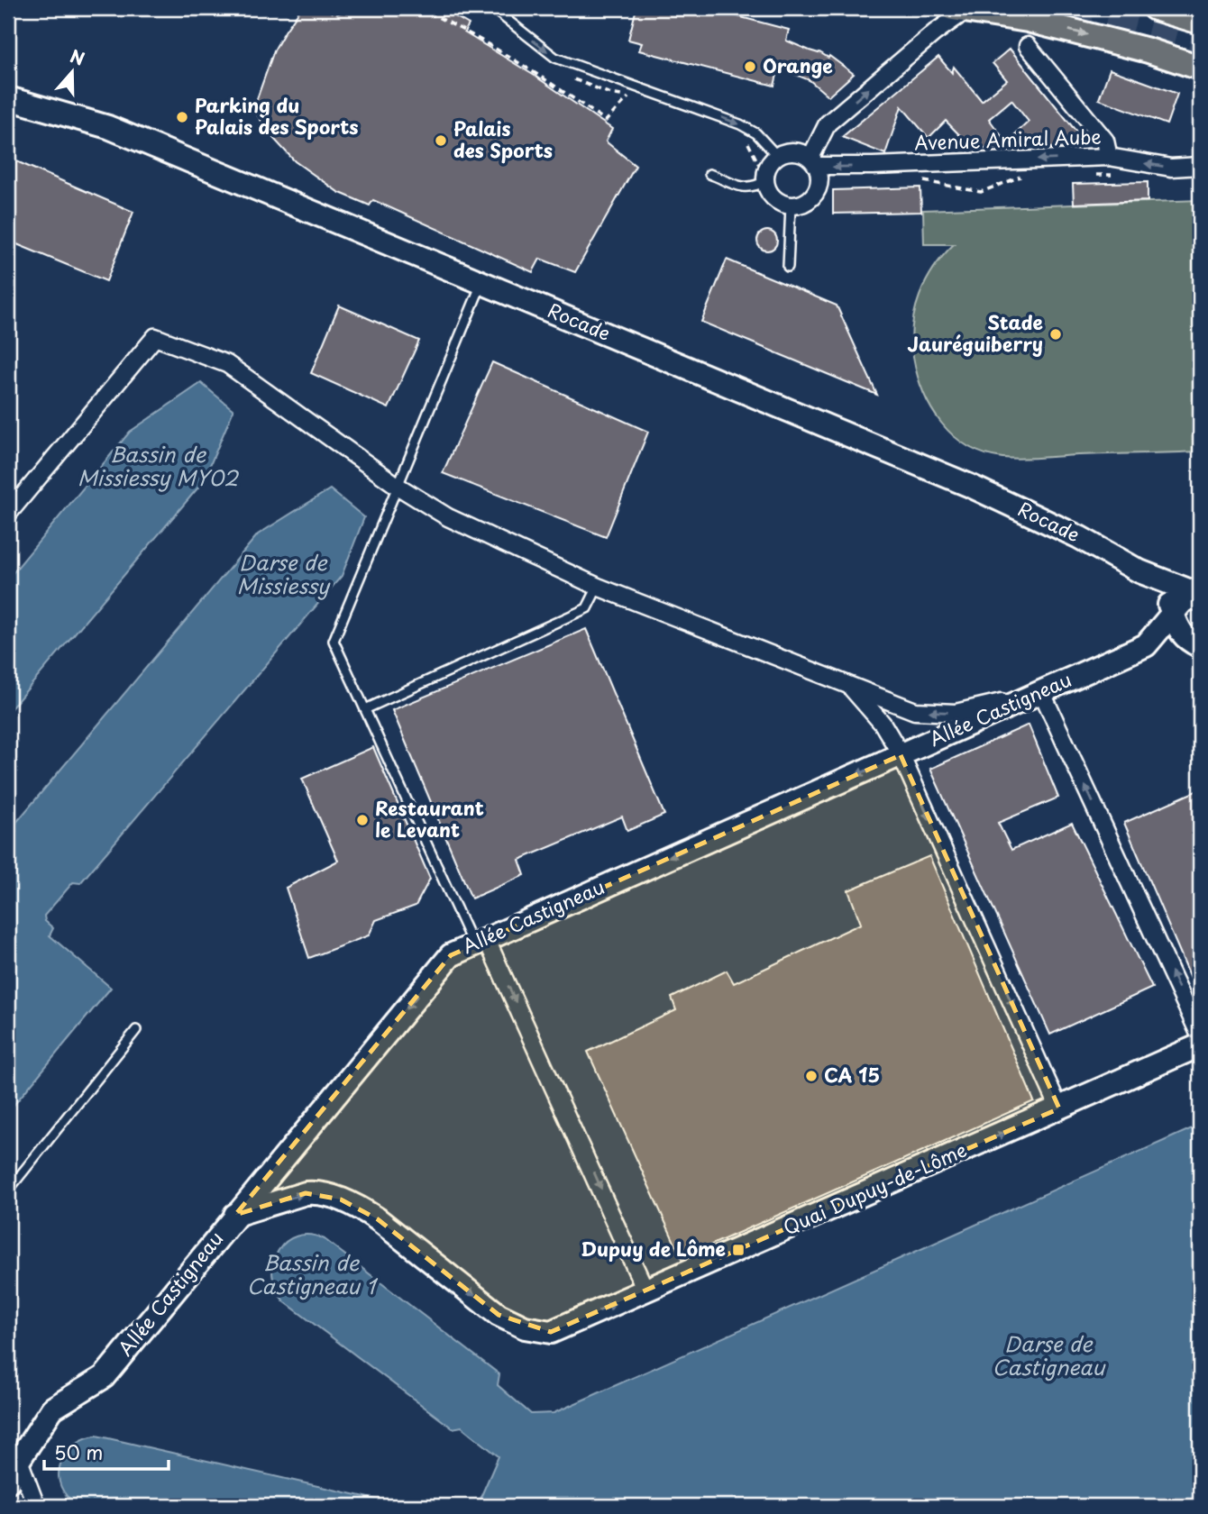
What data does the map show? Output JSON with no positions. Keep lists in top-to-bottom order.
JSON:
{
  "streets": {
    "street": [
      "Avenue Amiral Aube",
      "Rocade",
      "Allée Castigneau",
      "Quai Dupuy-de-Lôme"
    ]
  },
  "crossings": [
    ["Allée Castigneau", "Quai Dupuy-de-Lôme"]
  ],
  "one_way": ["Avenue Amiral Aube", "Allée Castigneau", "Quai Dupuy-de-Lôme"],
  "water": [
    "Bassin de Missiessy MY02",
    "Darse de Missiessy",
    "Bassin de Castigneau 1",
    "Darse de Castigneau"
  ],
  "places": {
    "other": [
      "Orange",
      "Parking du Palais des Sports",
      "Palais des Sports",
      "Stade Jauréguiberry",
      "Restaurant le Levant",
      "CA 15"
    ],
    "transit": ["Dupuy de Lôme"]
  },
  "scale_bar": "50 m",
  "north": "top"
}
